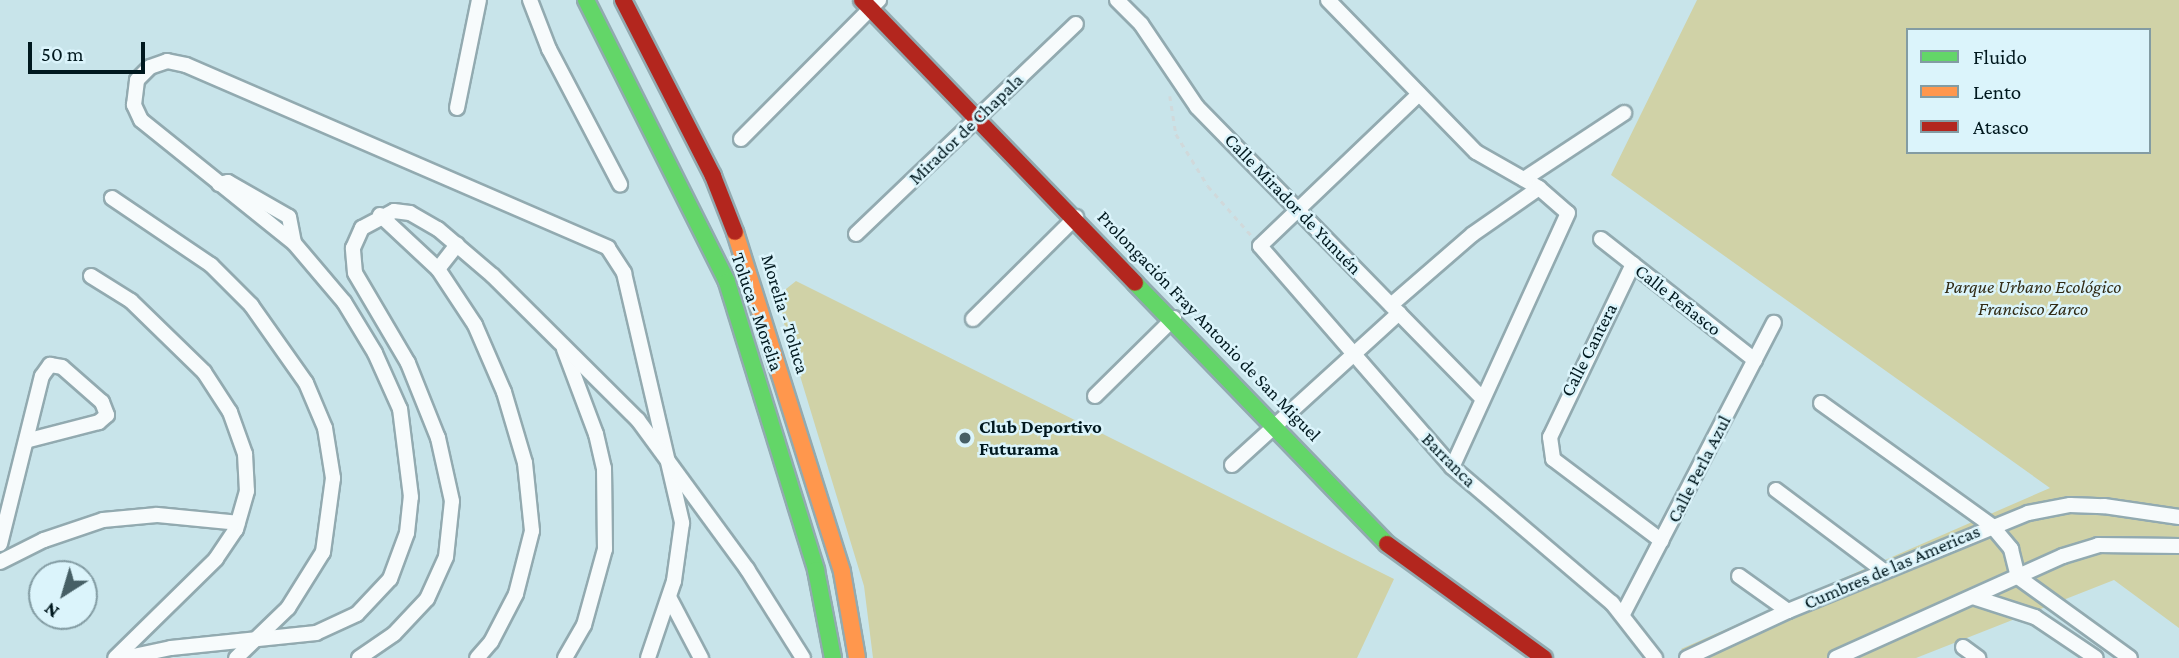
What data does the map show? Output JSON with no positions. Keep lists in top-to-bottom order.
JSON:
{
  "streets": {
    "main road": ["Toluca - Morelia", "Morelia - Toluca", "Prolongación Fray Antonio de San Miguel"],
    "street": [
      "Mirador de Chapala",
      "Calle Mirador de Yunuén",
      "Calle Peñasco",
      "Calle Cantera",
      "Barranca",
      "Calle Perla Azul",
      "Cumbres de las Americas"
    ]
  },
  "crossings": [
    ["Mirador de Chapala", "Prolongación Fray Antonio de San Miguel"],
    ["Calle Peñasco", "Calle Cantera"],
    ["Calle Peñasco", "Calle Perla Azul"],
    ["Calle Cantera", "Calle Perla Azul"],
    ["Barranca", "Calle Perla Azul"]
  ],
  "parks": ["Parque Urbano Ecológico Francisco Zarco"],
  "places": ["Club Deportivo Futurama"],
  "legend": ["Fluido", "Lento", "Atasco"],
  "scale_bar": "50 m",
  "north": "bottom left"
}
